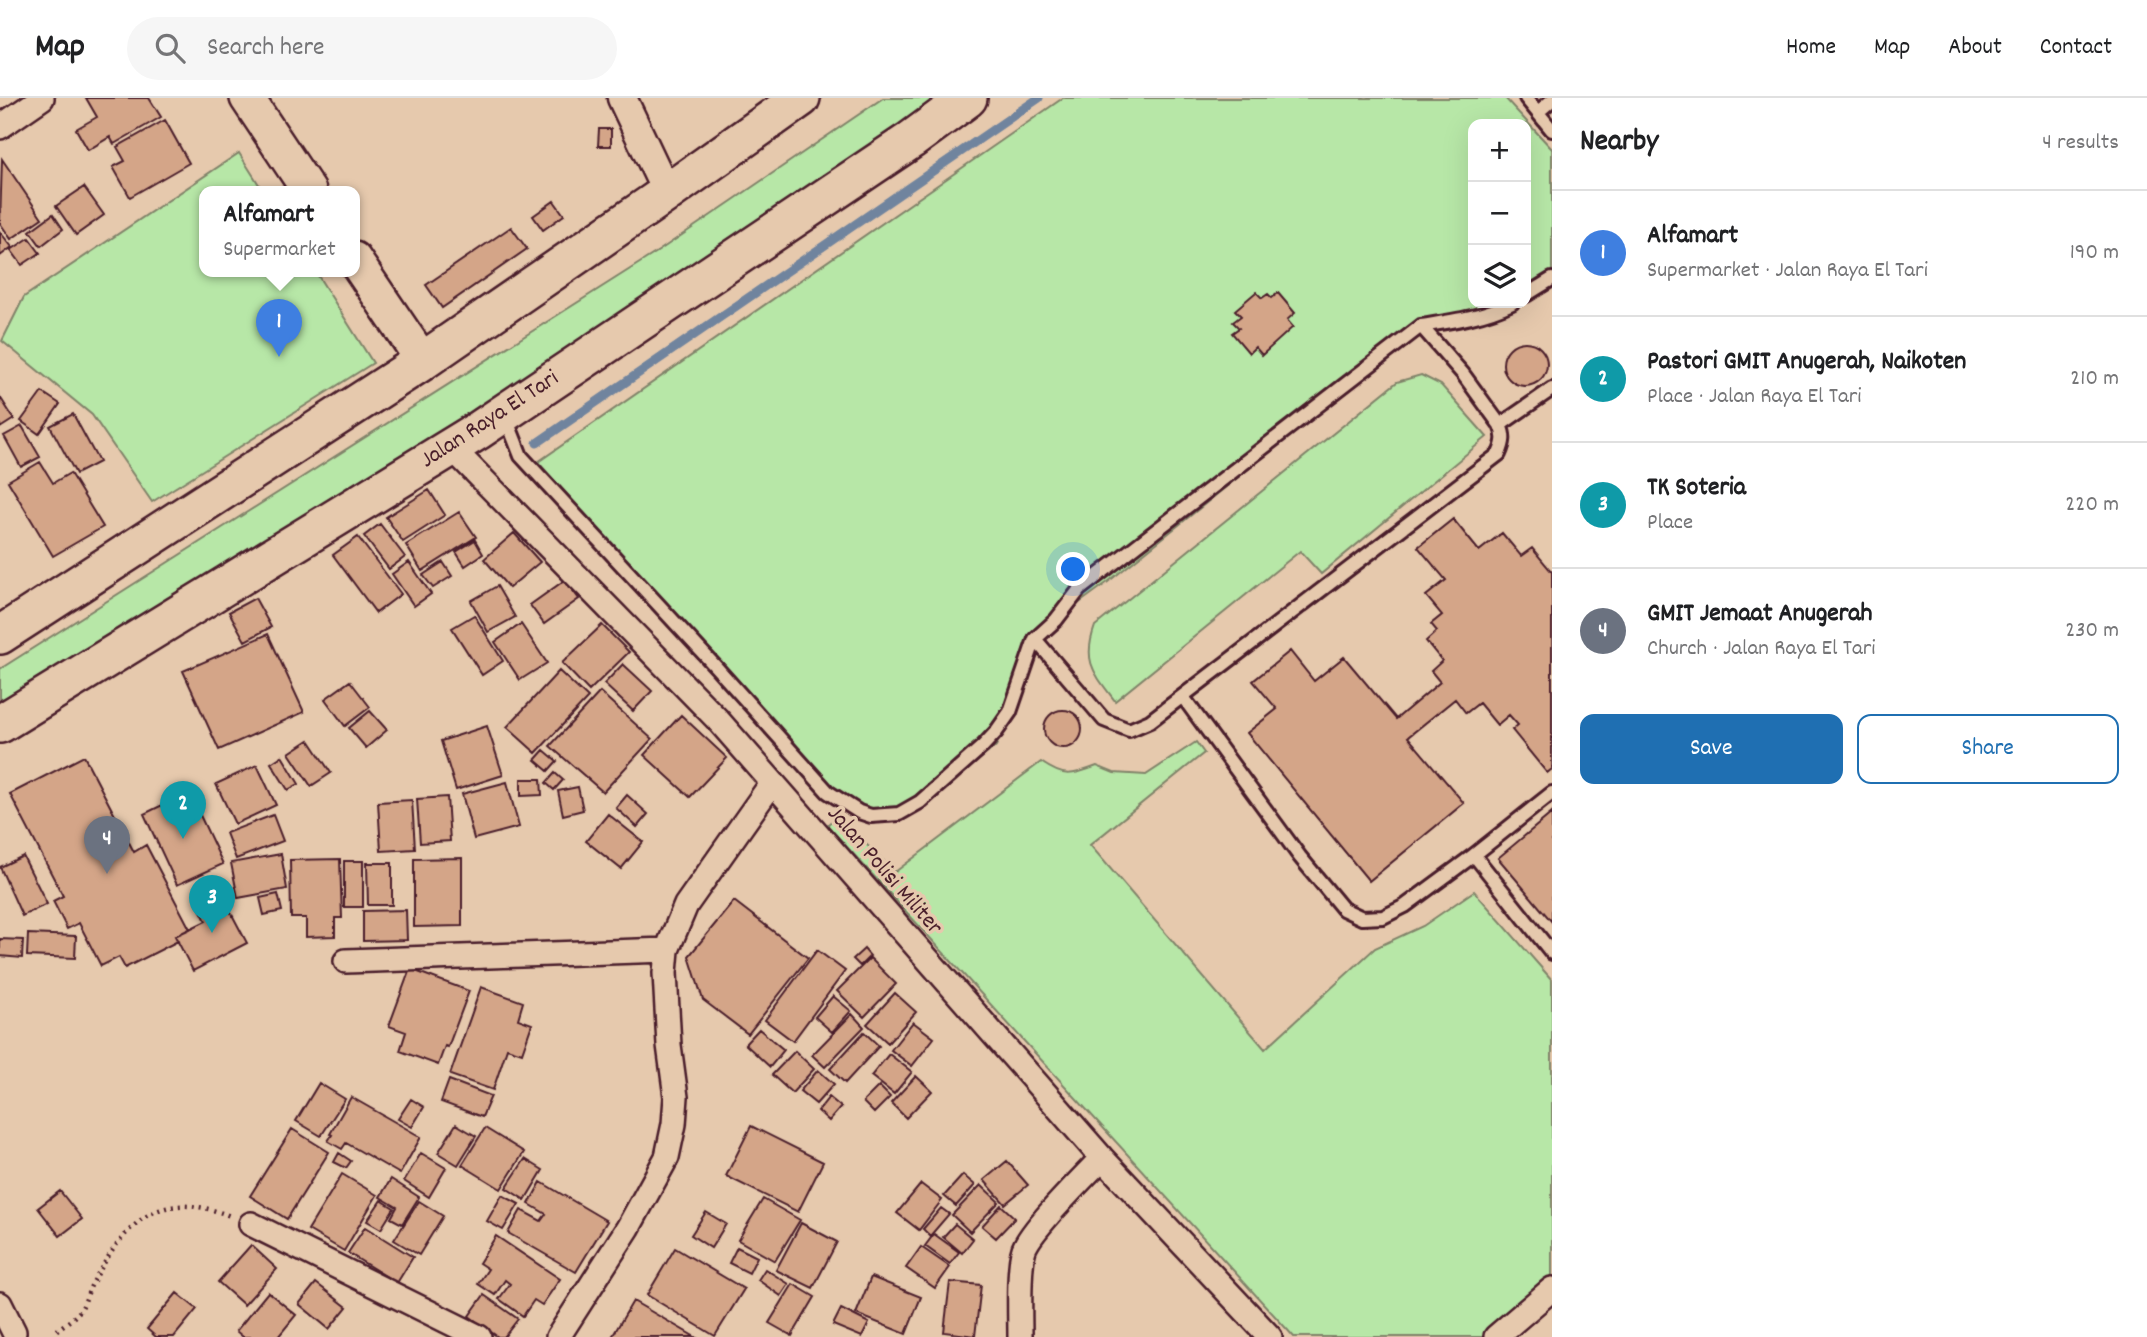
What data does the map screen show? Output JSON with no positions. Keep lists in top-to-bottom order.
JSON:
{
  "streets": {
    "main road": ["Jalan Raya El Tari"],
    "street": ["Jalan Polisi Militer"]
  },
  "crossings": [
    ["Jalan Raya El Tari", "Jalan Polisi Militer"]
  ],
  "page": {
    "header": "Map",
    "search": "Search here",
    "nav": [
      "Home",
      "Map",
      "About",
      "Contact"
    ],
    "heading": ["Nearby", "4 results"],
    "map_buttons": ["+", "−"],
    "popup": ["Alfamart", "Supermarket"],
    "list": [
      {
        "mark": "1",
        "name": "Alfamart",
        "note": "Supermarket · Jalan Raya El Tari",
        "value": "190 m"
      },
      {
        "mark": "2",
        "name": "Pastori GMIT Anugerah, Naikoten",
        "note": "Place · Jalan Raya El Tari",
        "value": "210 m"
      },
      {
        "mark": "3",
        "name": "TK Soteria",
        "note": "Place",
        "value": "220 m"
      },
      {
        "mark": "4",
        "name": "GMIT Jemaat Anugerah",
        "note": "Church · Jalan Raya El Tari",
        "value": "230 m"
      }
    ],
    "pins": [
      "1",
      "2",
      "4",
      "3"
    ],
    "buttons": ["Save", "Share"]
  }
}
